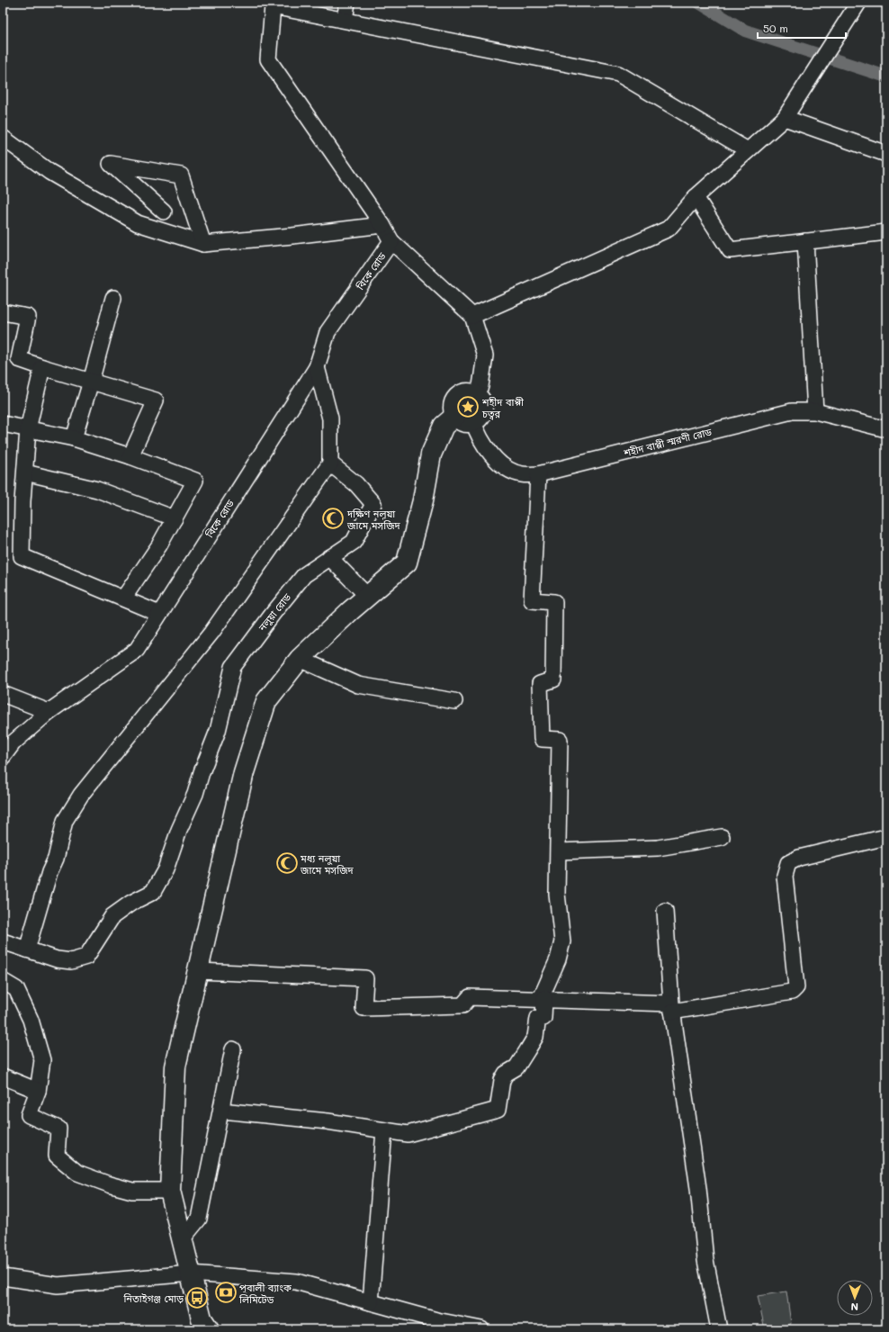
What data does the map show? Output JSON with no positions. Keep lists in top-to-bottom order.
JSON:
{
  "streets": {
    "street": ["বিকে রোড", "শহীদ বাপ্পী স্মরণী রোড", "নলুয়া রোড"]
  },
  "places": {
    "place": ["শহীদ বাপ্পী চত্বর"],
    "mosque": ["দক্ষিণ নলুয়া জামে মসজিদ", "মধ্য নলুয়া জামে মসজিদ"],
    "bank": ["পূবালী ব্যাংক লিমিটেড"],
    "bus stop": ["নিতাইগঞ্জ মোড়"]
  },
  "scale_bar": "50 m",
  "north": "bottom"
}
